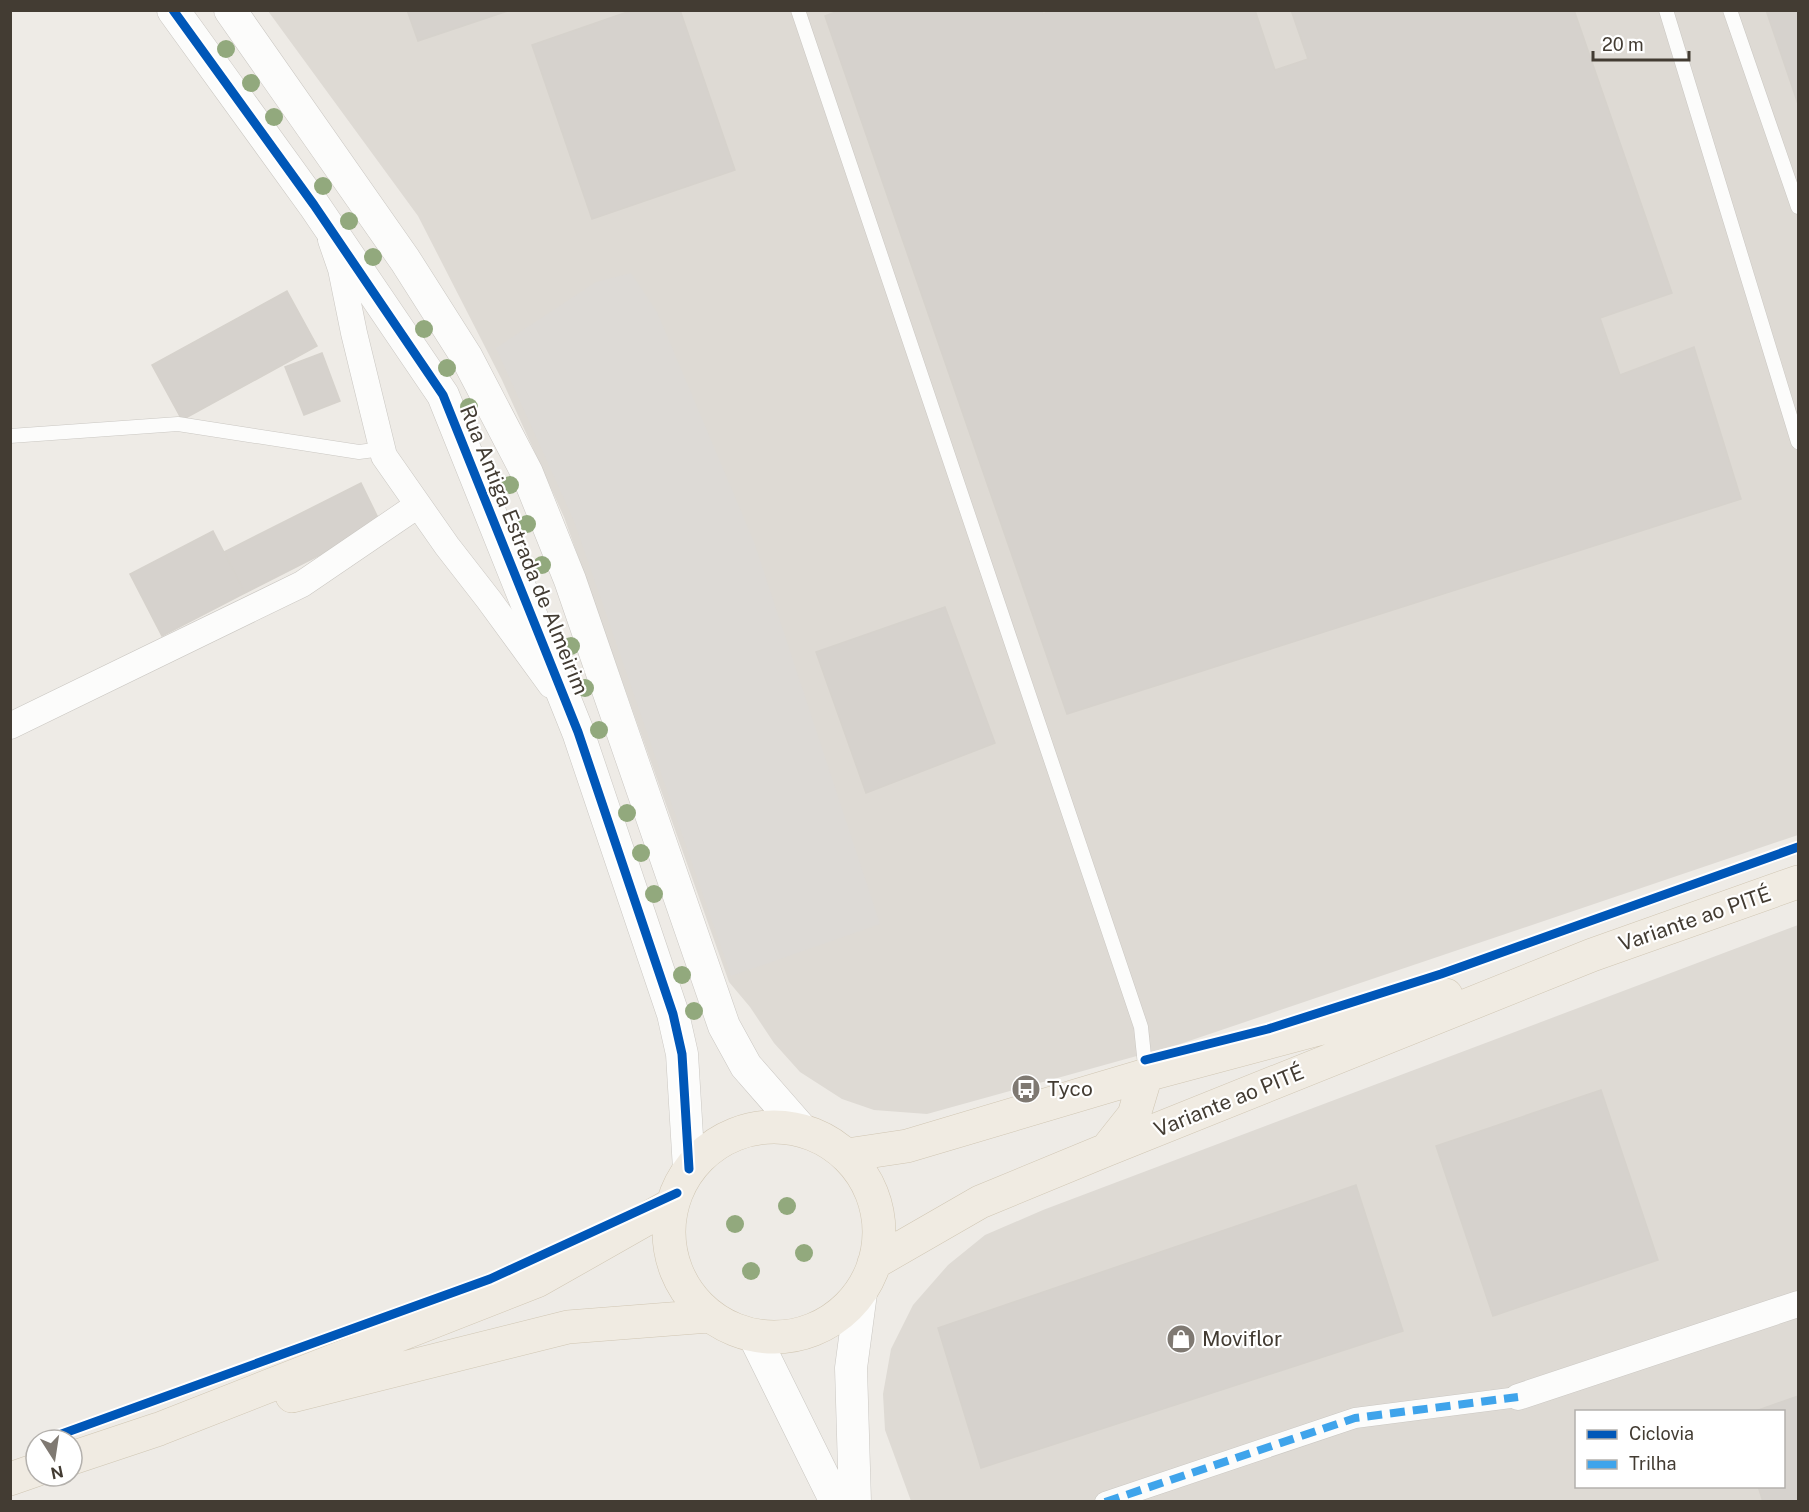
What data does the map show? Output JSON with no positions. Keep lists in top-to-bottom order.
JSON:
{
  "streets": {
    "main road": ["Variante ao PITÉ"],
    "street": ["Rua Antiga Estrada de Almeirim"]
  },
  "crossings": [
    ["Rua Antiga Estrada de Almeirim", "Variante ao PITÉ"]
  ],
  "places": {
    "bus stop": ["Tyco"],
    "shop": ["Moviflor"]
  },
  "legend": ["Ciclovia", "Trilha"],
  "scale_bar": "20 m",
  "north": "bottom"
}
